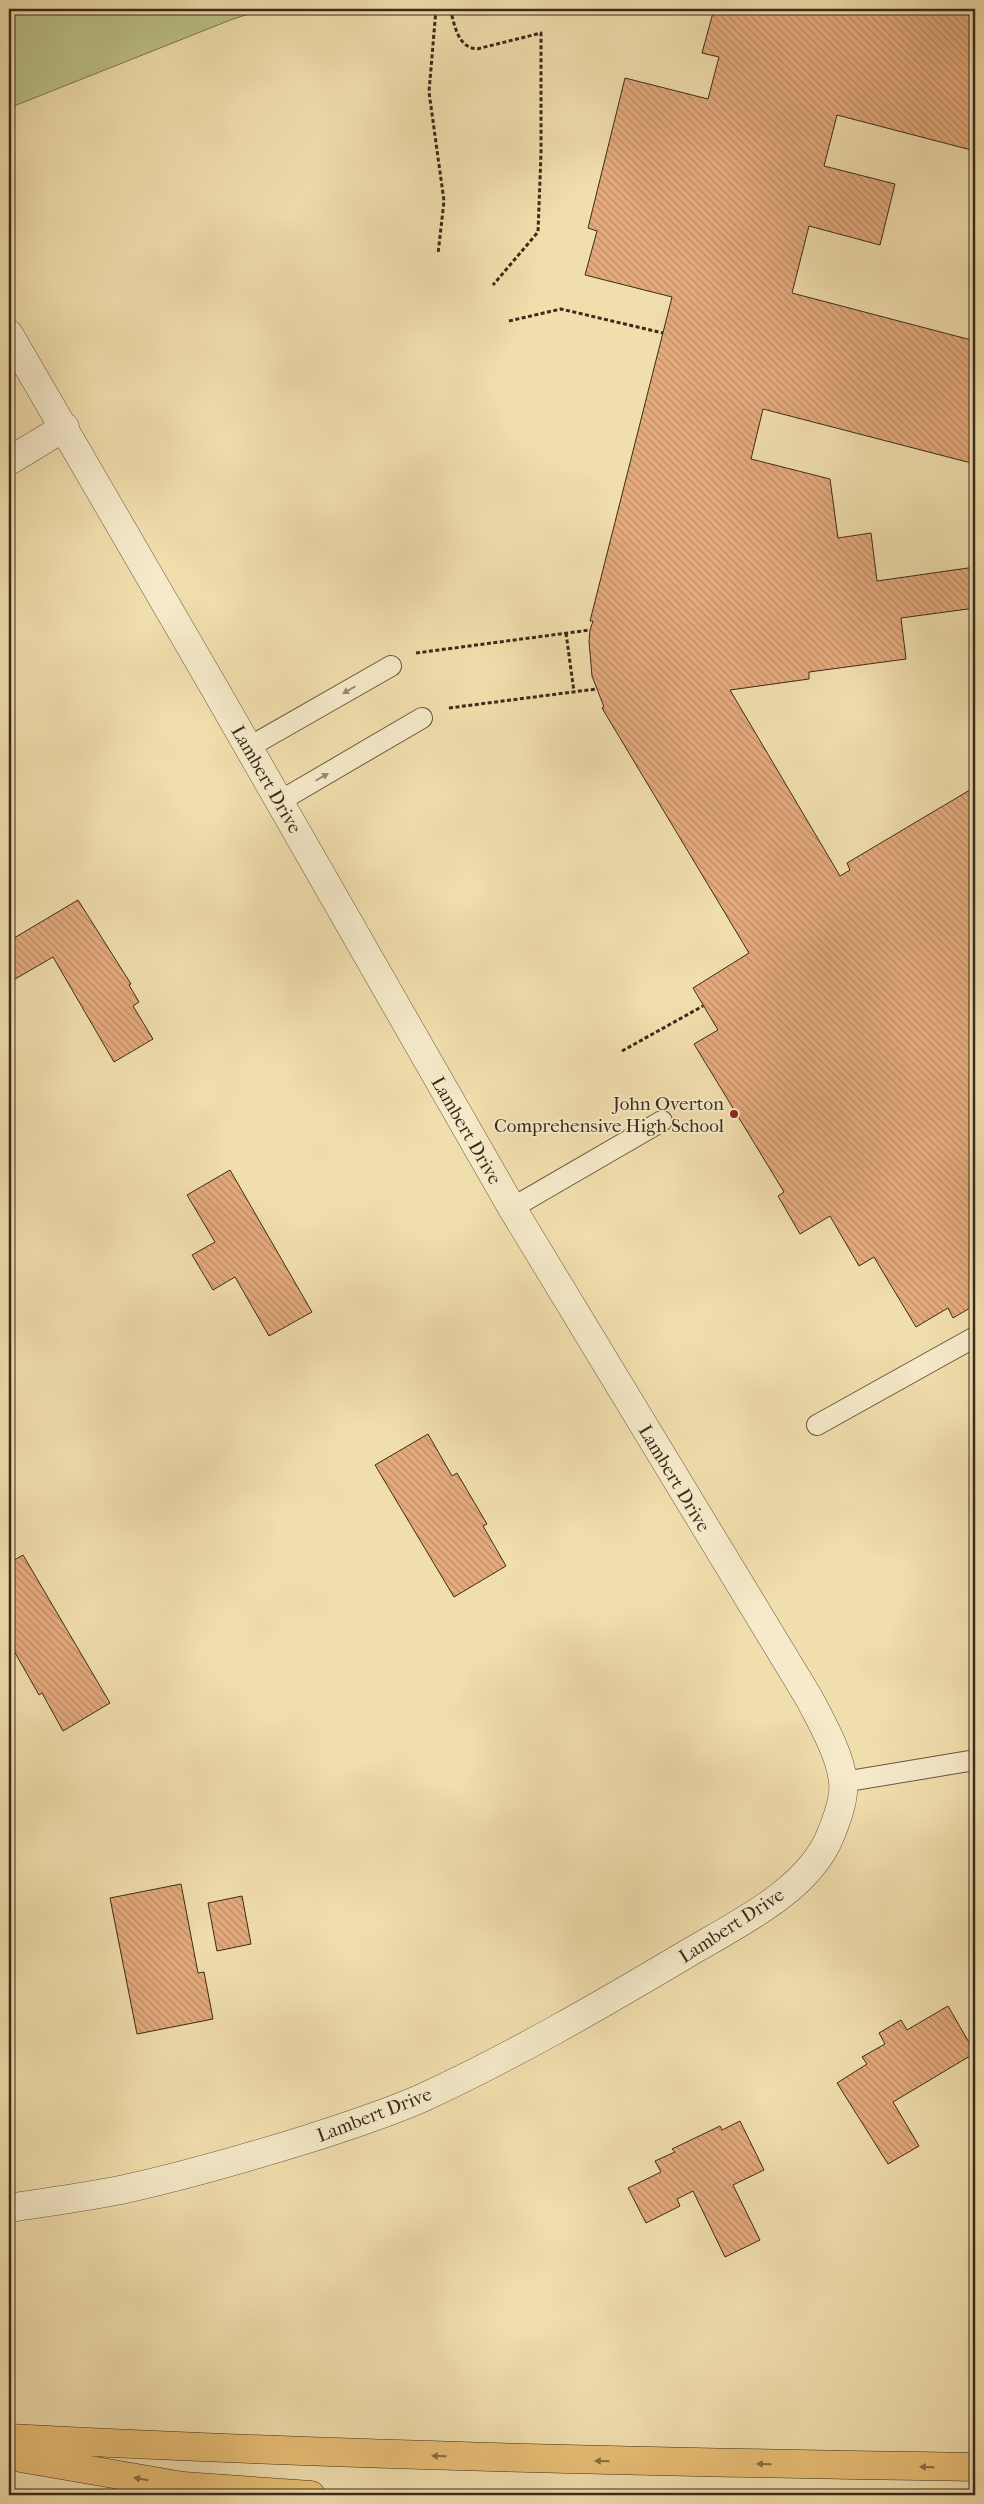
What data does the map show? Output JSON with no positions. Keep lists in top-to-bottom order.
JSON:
{
  "streets": {
    "street": ["Lambert Drive"]
  },
  "places": ["John Overton Comprehensive High School"]
}
